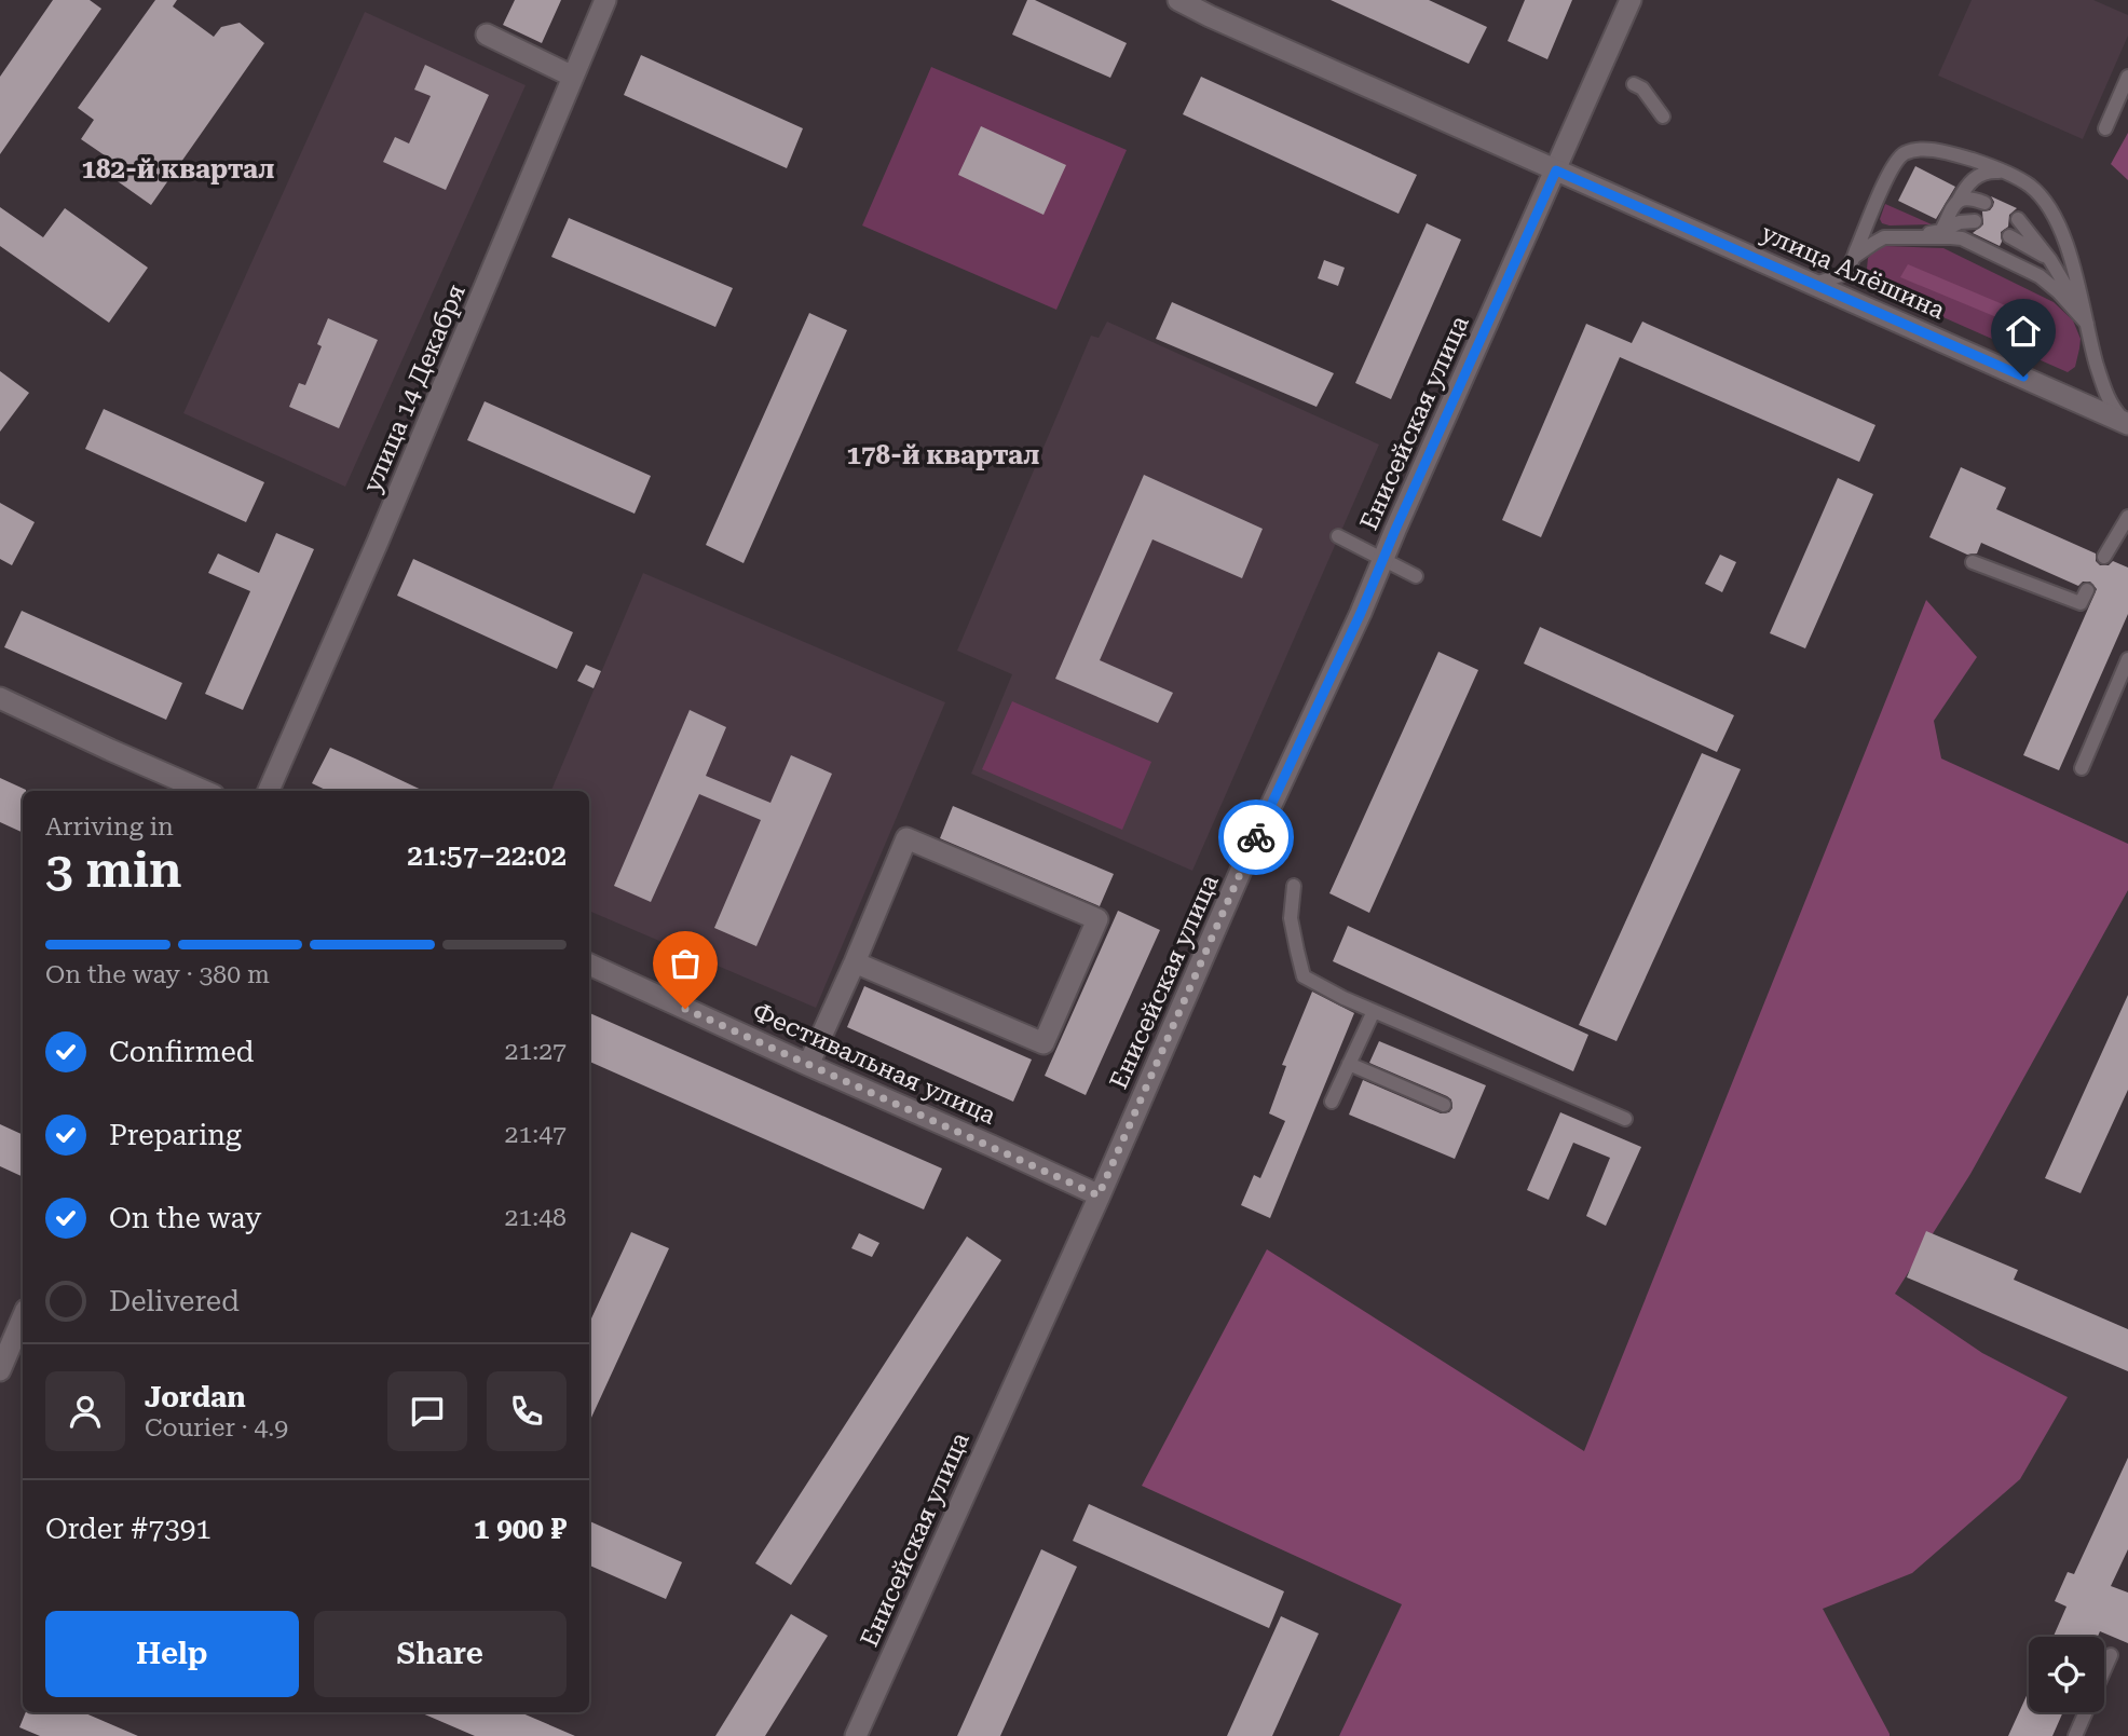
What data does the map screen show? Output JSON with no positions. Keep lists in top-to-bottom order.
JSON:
{
  "streets": {
    "street": [
      "улица Алёшина",
      "улица 14 Декабря",
      "Енисейская улица",
      "Фестивальная улица"
    ]
  },
  "crossings": [
    ["улица Алёшина", "Енисейская улица"],
    ["Енисейская улица", "Фестивальная улица"]
  ],
  "districts": ["182-й квартал", "178-й квартал"],
  "page": {
    "heading": ["3 min", "Arriving in", "21:57–22:02"],
    "panel": [
      "Jordan",
      "Courier · 4.9",
      "Order #7391",
      "1 900 ₽"
    ],
    "bar": "On the way · 380 m",
    "list": [
      ["Confirmed", "21:27"],
      ["Preparing", "21:47"],
      ["On the way", "21:48"],
      "Delivered"
    ],
    "buttons": ["Help", "Share"]
  }
}
